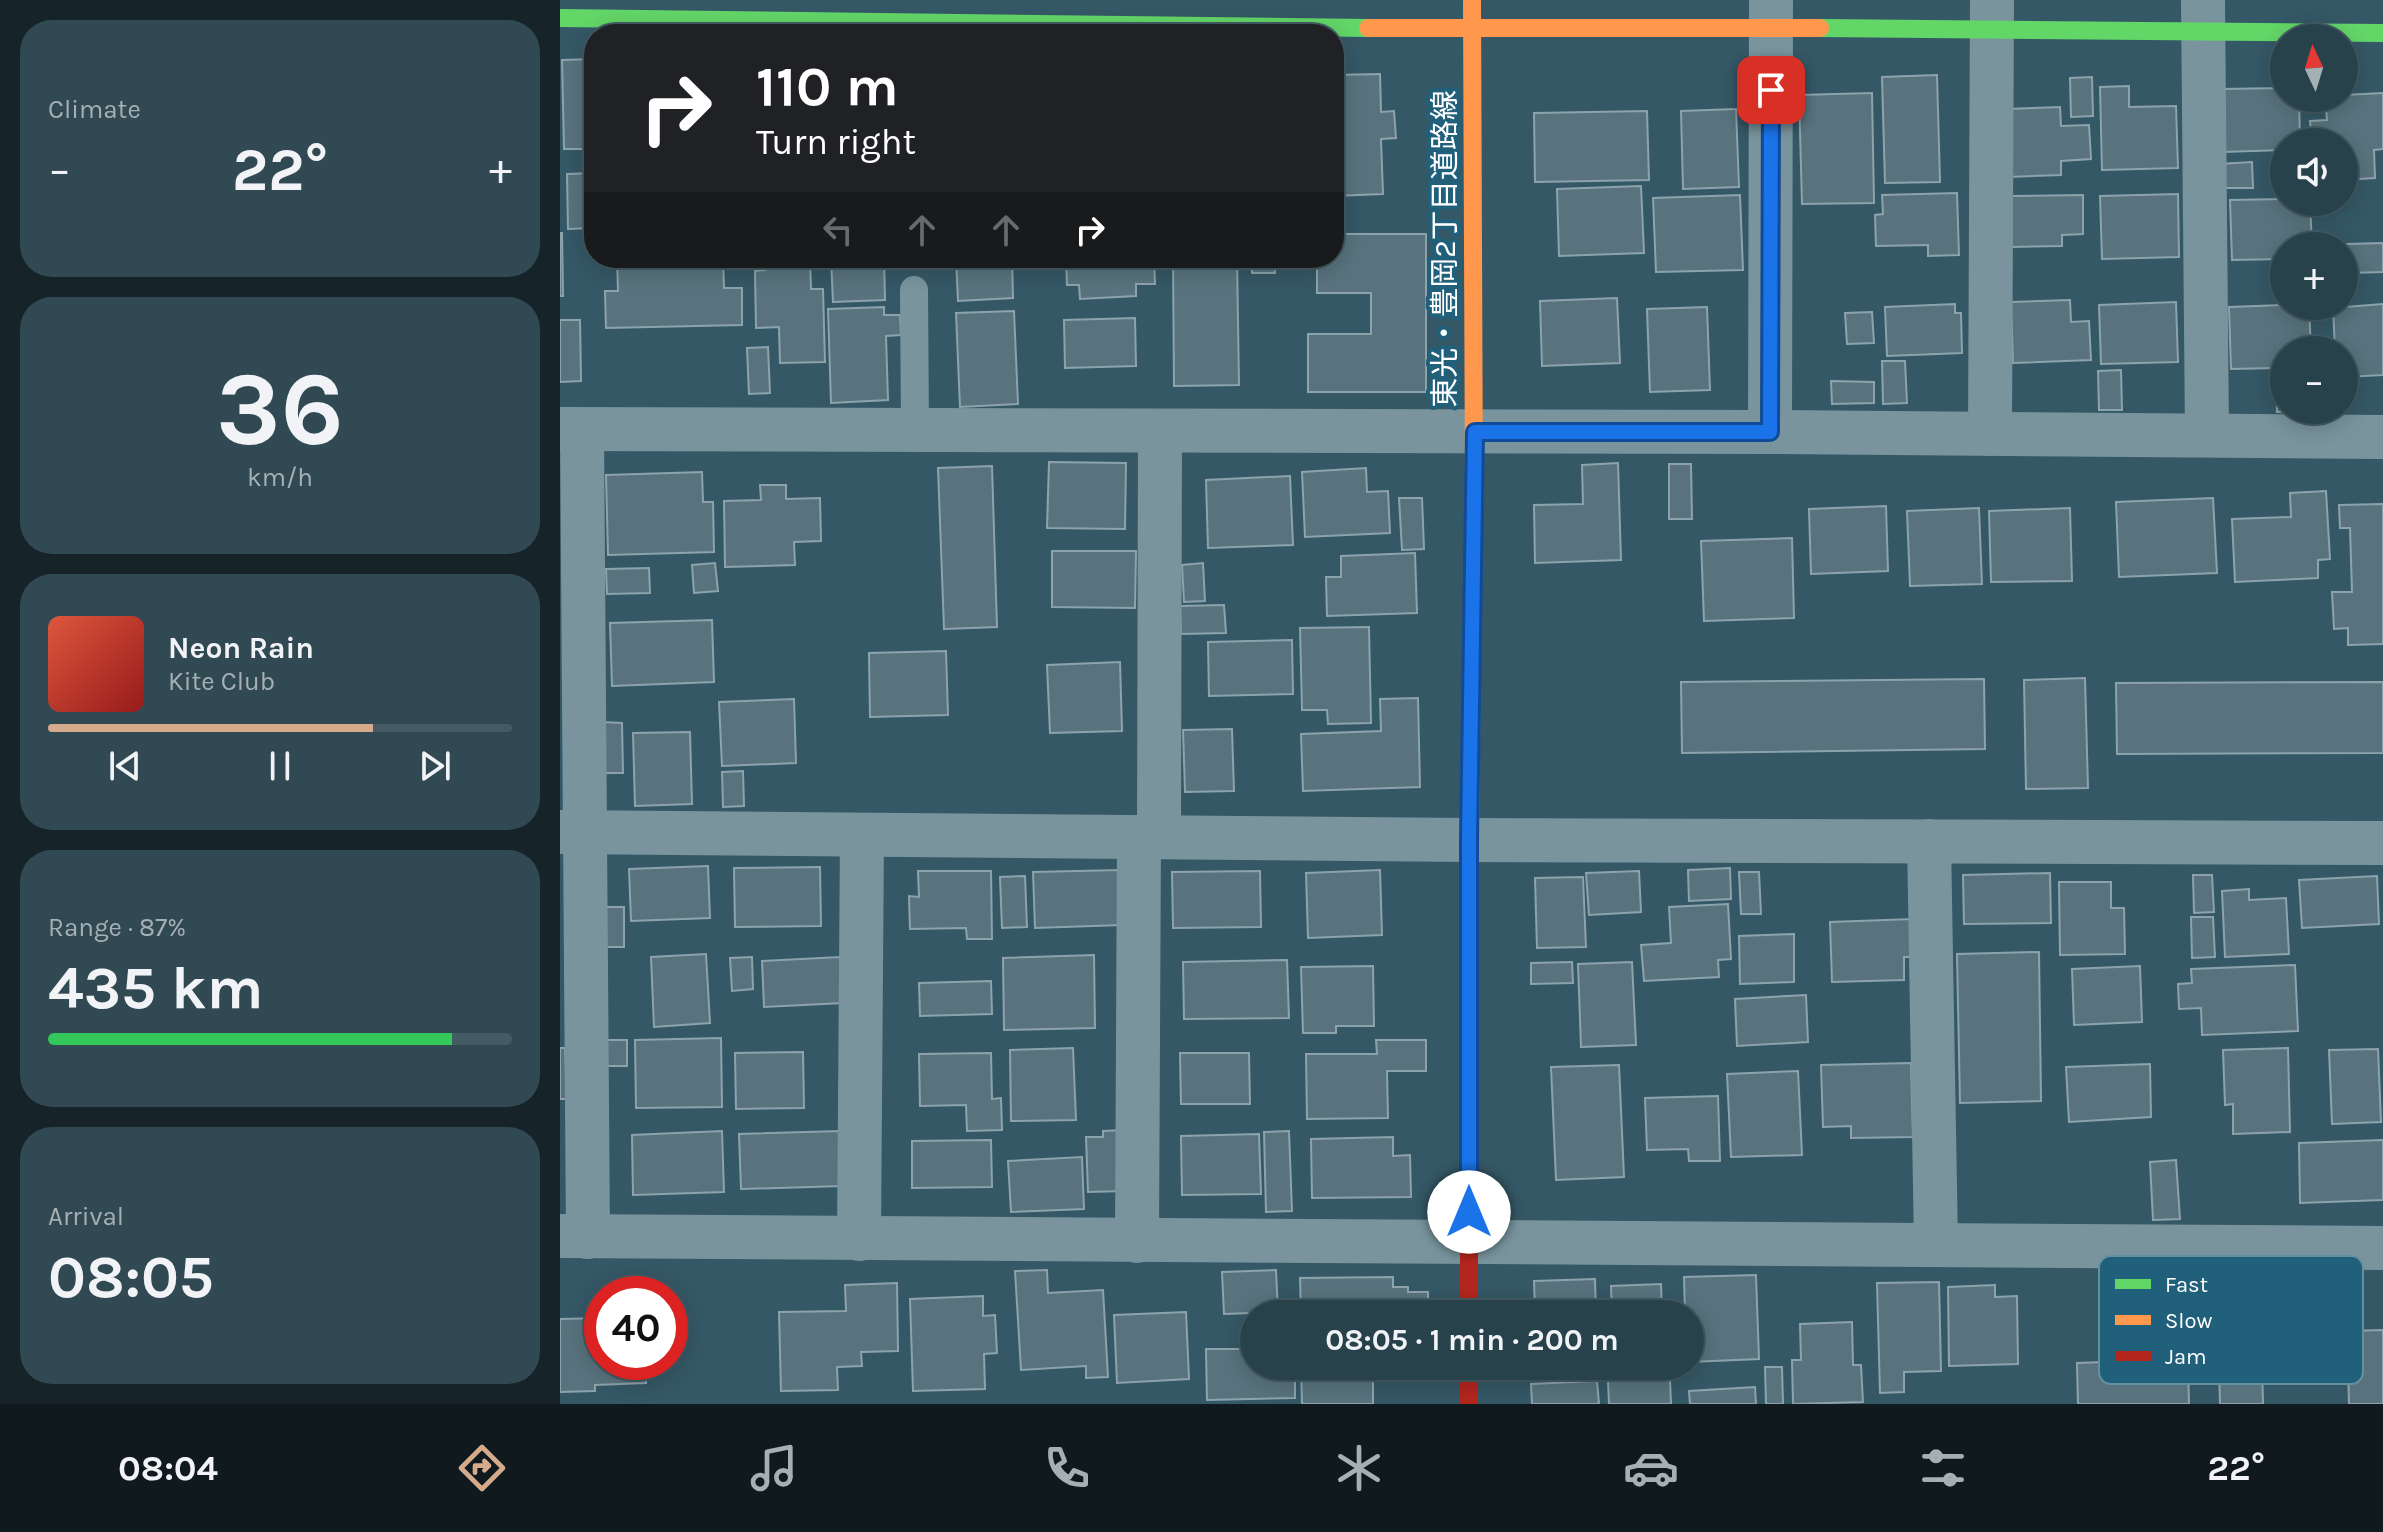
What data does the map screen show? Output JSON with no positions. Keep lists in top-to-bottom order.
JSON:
{
  "streets": {
    "street": ["東光・豊岡2丁目道路線"]
  },
  "legend": ["Fast", "Slow", "Jam"],
  "north": "top",
  "page": {
    "tile": [
      "Climate",
      ["36", "km/h"],
      ["Range · 87%", "435 km"],
      ["Arrival", "08:05"]
    ],
    "map_buttons": ["+", "−"],
    "turn": ["110 m", "Turn right"],
    "heat": ["−", "22°", "+"],
    "song": ["Neon Rain", "Kite Club"],
    "limit": "40",
    "trip": "08:05 · 1 min · 200 m",
    "tabs": ["08:04", "22°"]
  }
}
